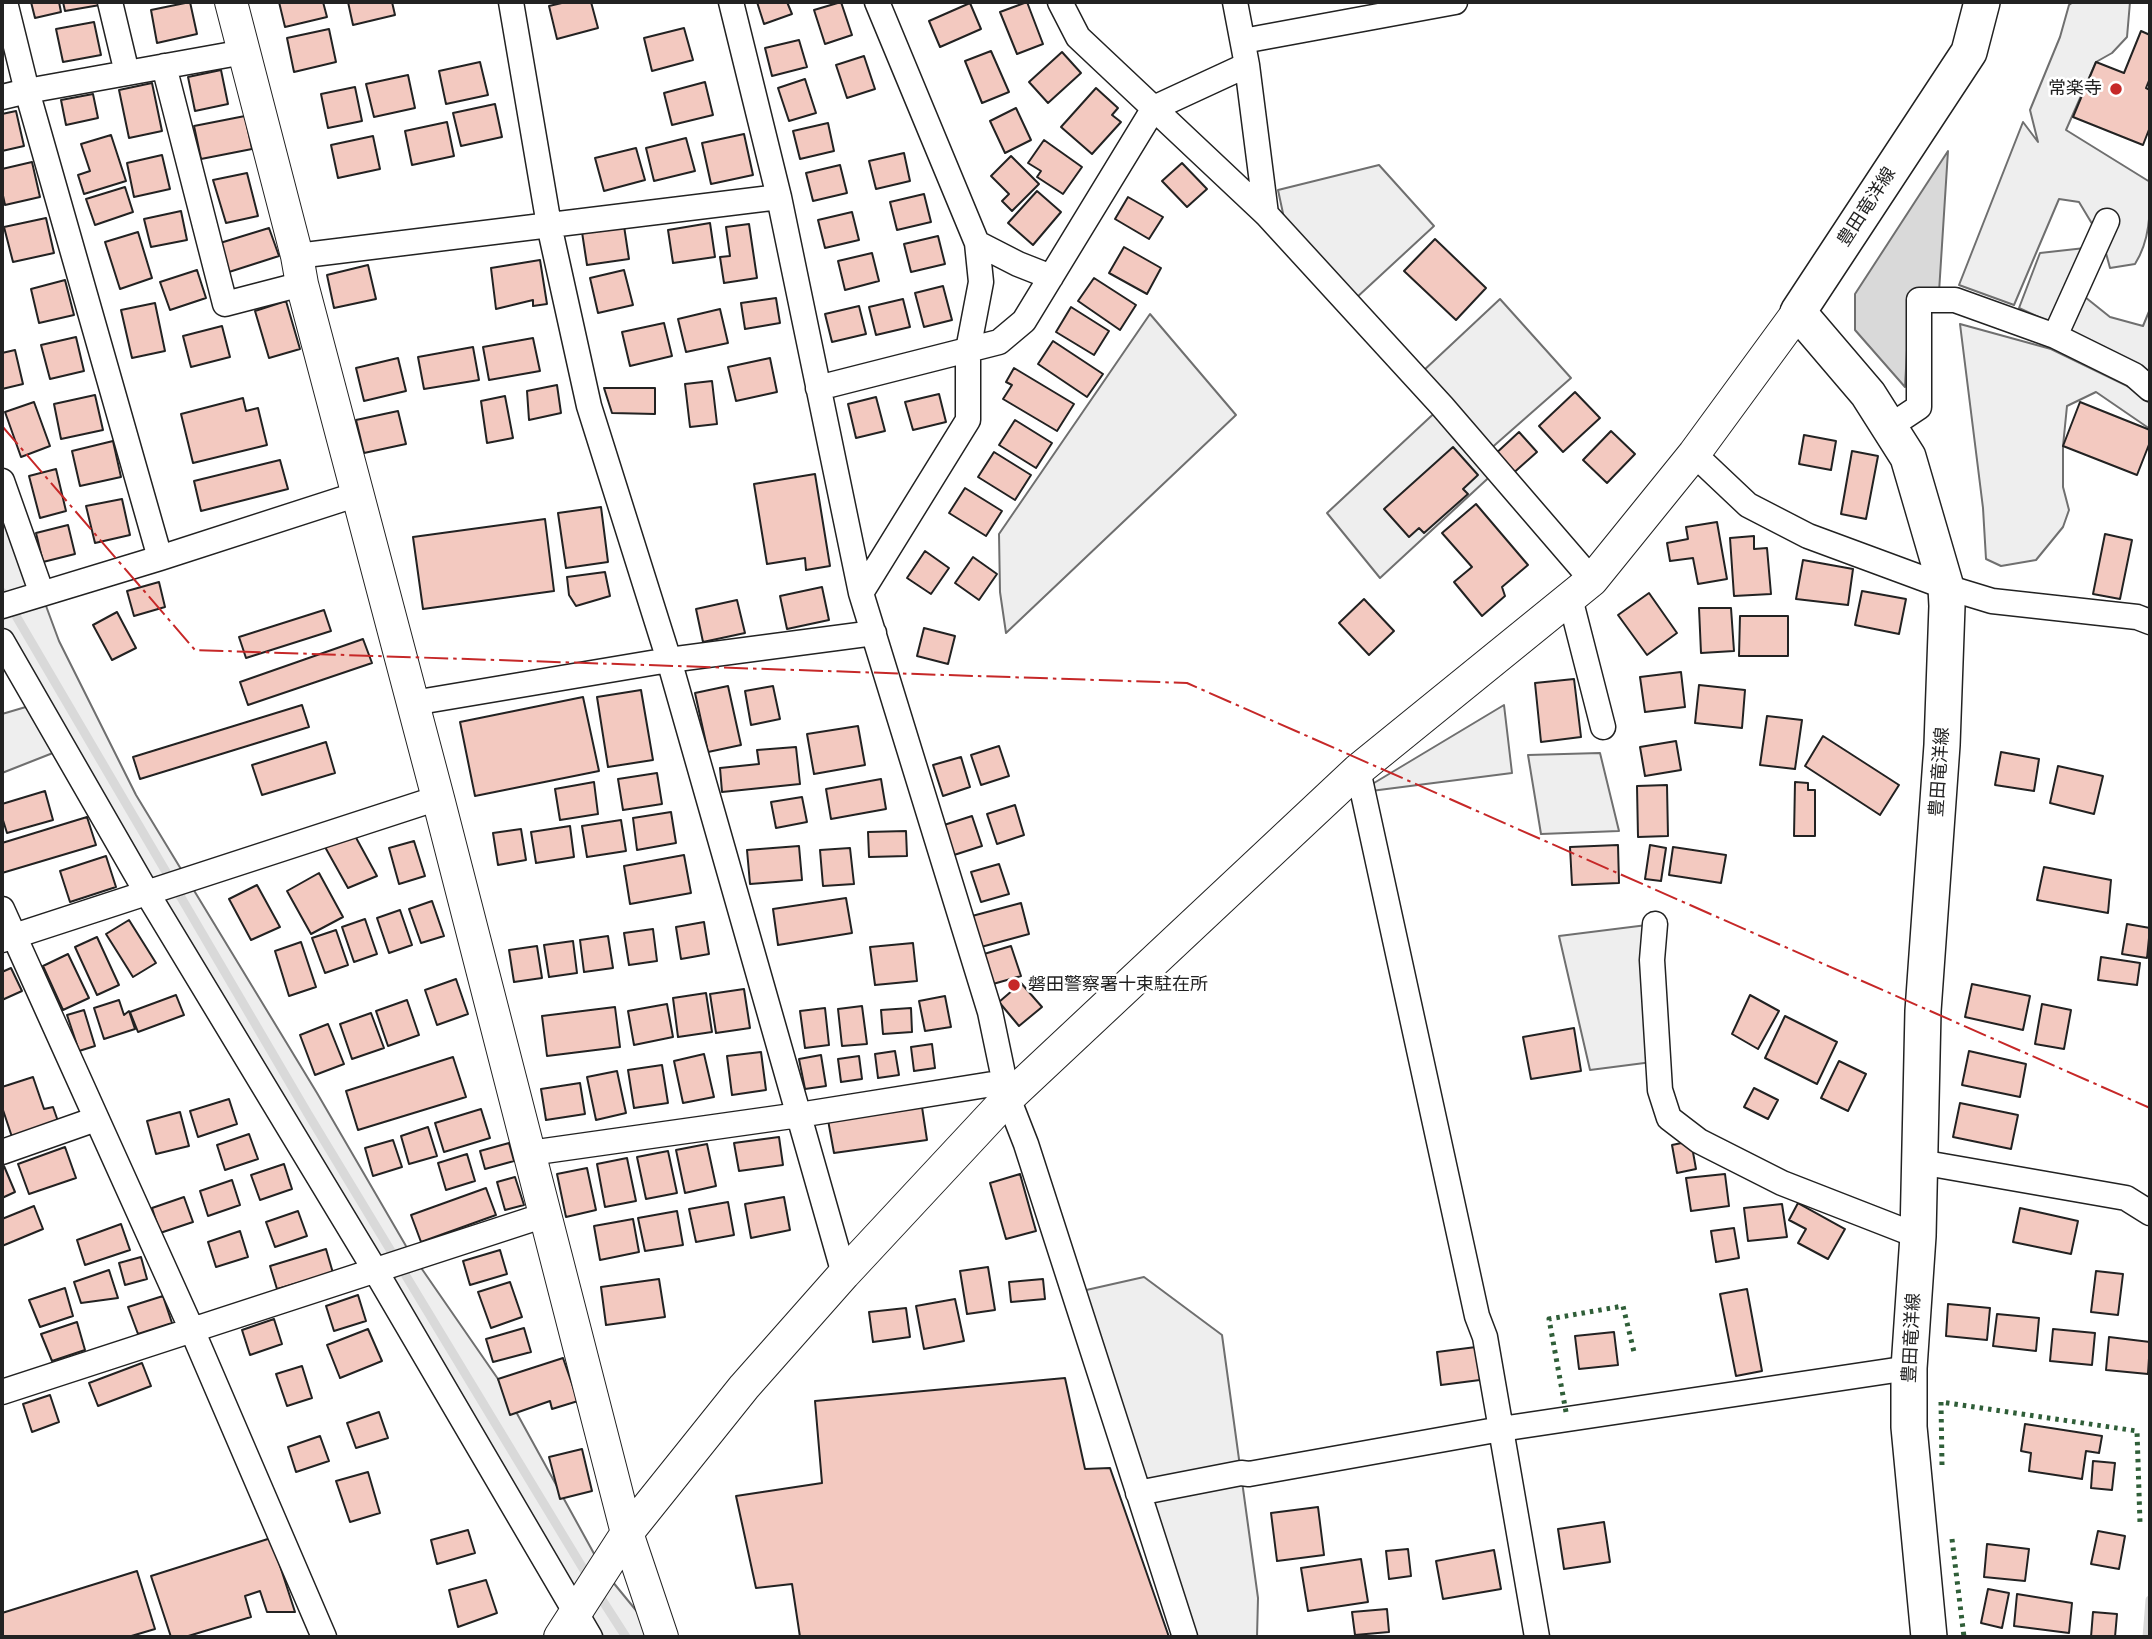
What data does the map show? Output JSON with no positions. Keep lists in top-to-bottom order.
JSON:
{
  "streets": {
    "main road": ["豊田竜洋線"]
  },
  "places": ["常楽寺", "磐田警察署十束駐在所"]
}
